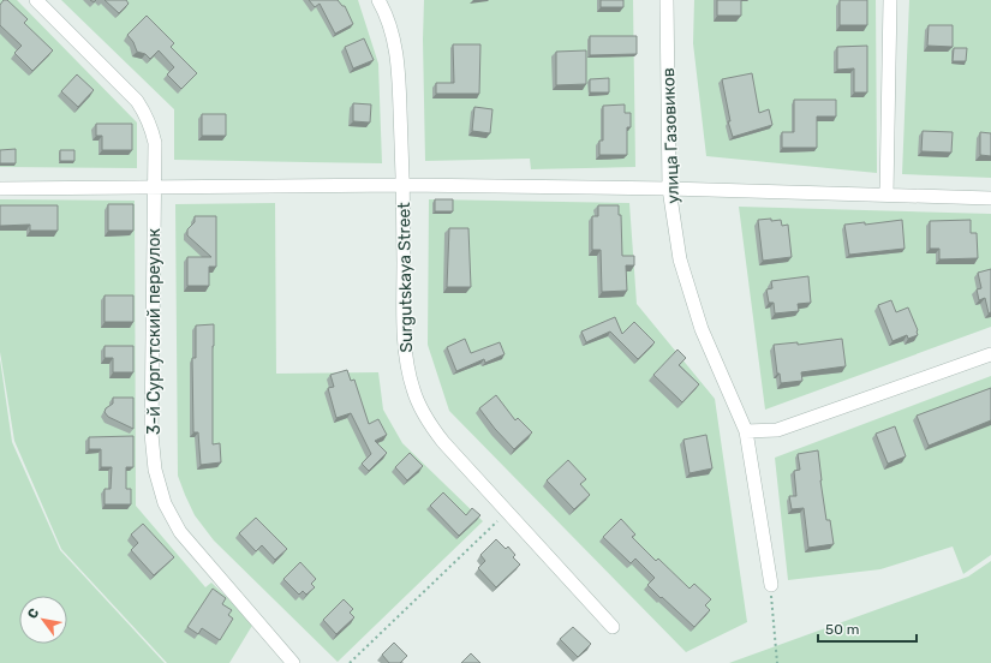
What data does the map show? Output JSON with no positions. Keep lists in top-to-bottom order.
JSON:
{
  "streets": {
    "street": ["улица Газовиков", "Surgutskaya Street", "3-й Сургутский переулок"]
  },
  "scale_bar": "50 m",
  "north": "top left"
}
